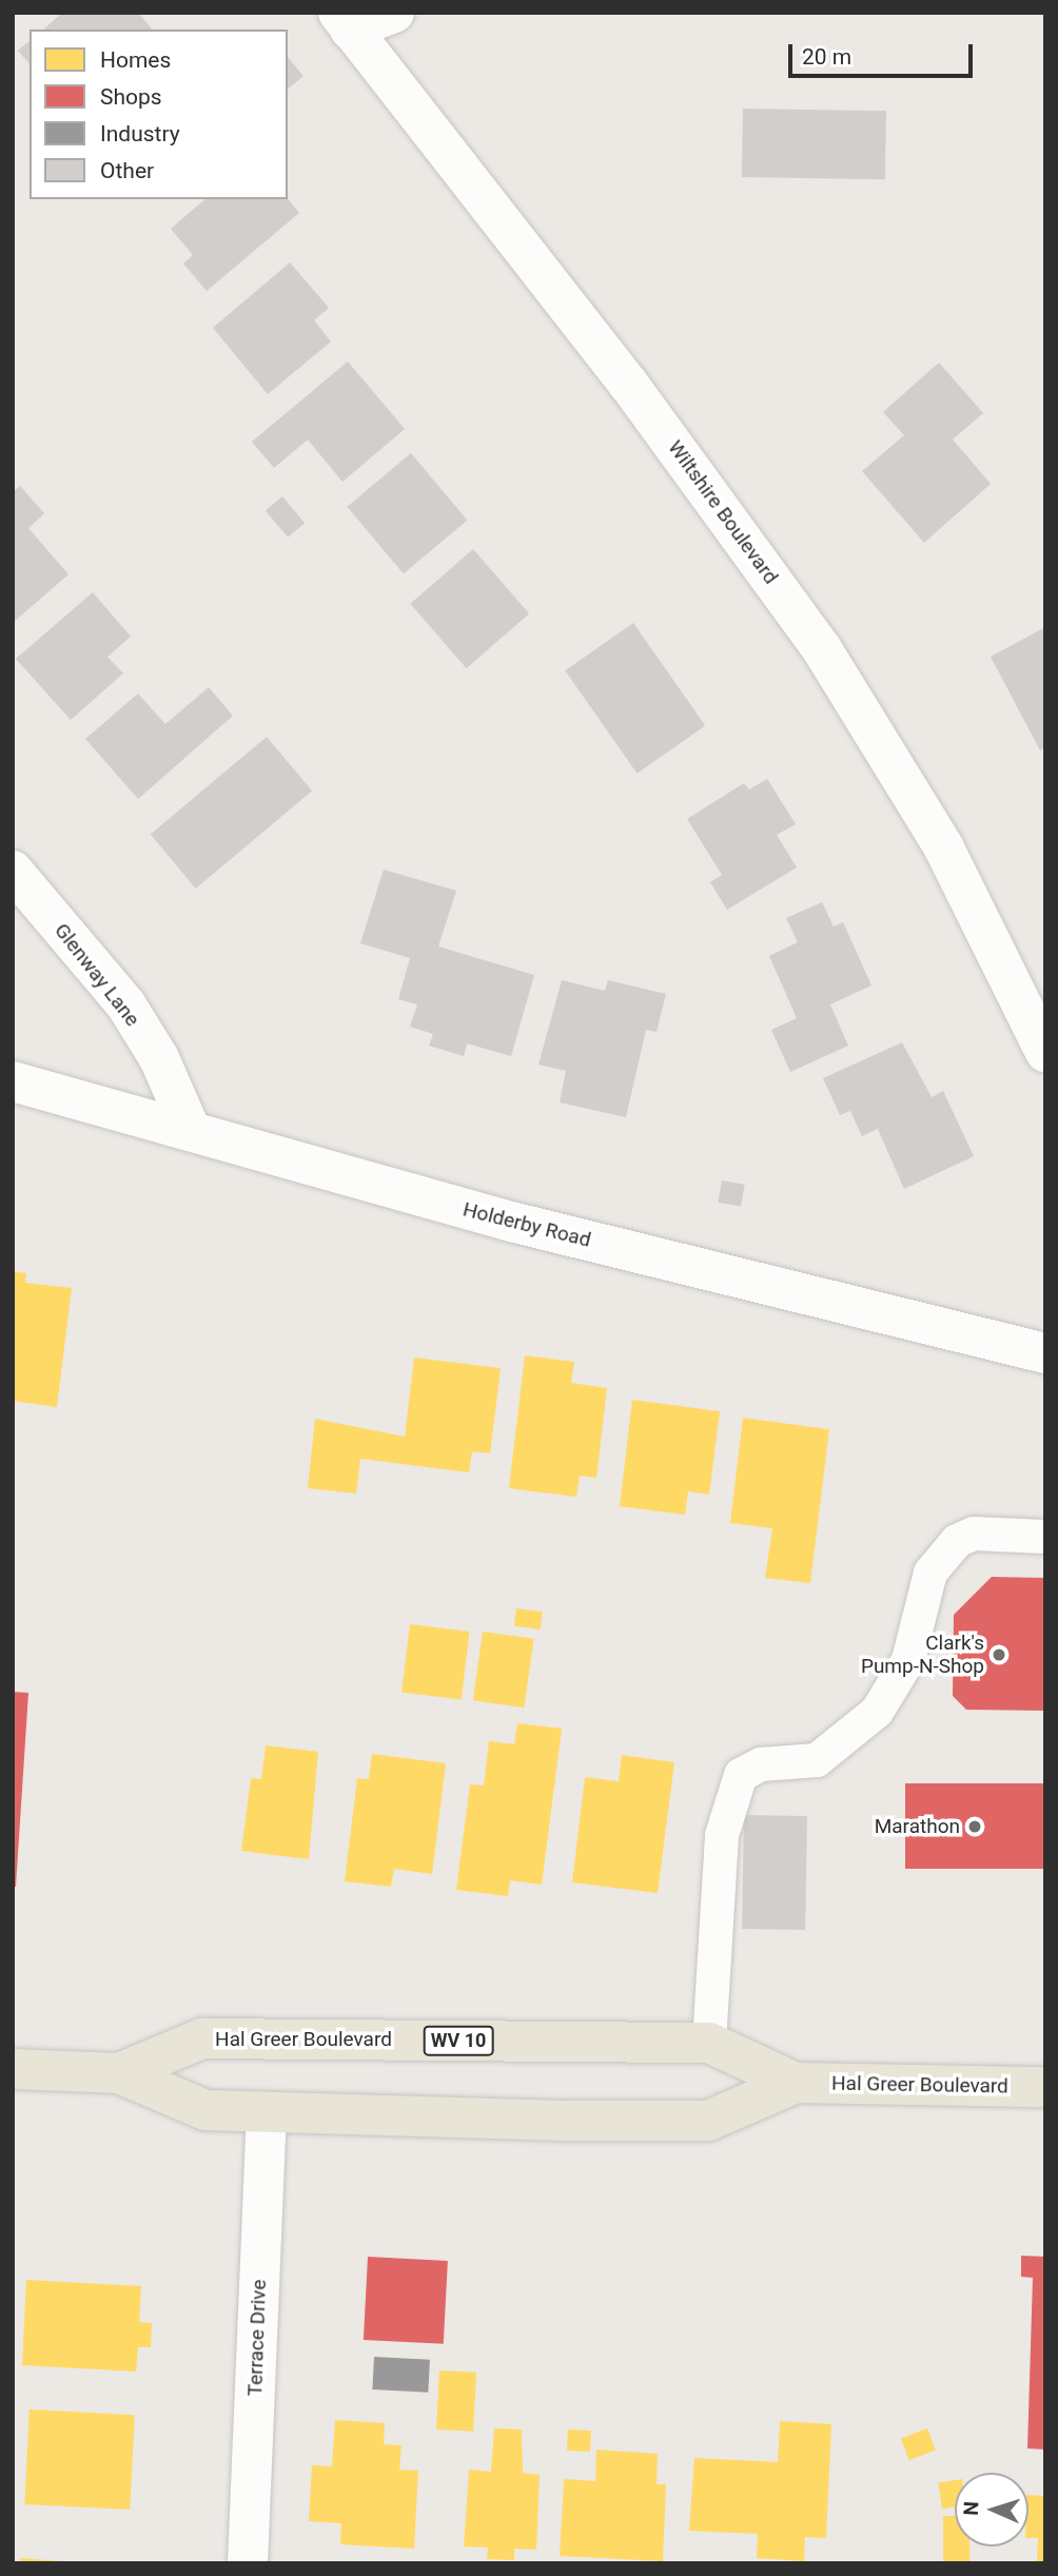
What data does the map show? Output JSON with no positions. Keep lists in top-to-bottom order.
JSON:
{
  "streets": {
    "main road": ["Hal Greer Boulevard", "WV 10"],
    "street": [
      "Wiltshire Boulevard",
      "Glenway Lane",
      "Holderby Road",
      "Terrace Drive"
    ]
  },
  "crossings": [
    ["Glenway Lane", "Holderby Road"],
    ["Hal Greer Boulevard", "Terrace Drive"]
  ],
  "places": ["Clark's Pump-N-Shop", "Marathon"],
  "legend": [
    "Homes",
    "Shops",
    "Industry",
    "Other"
  ],
  "scale_bar": "20 m",
  "north": "left"
}
